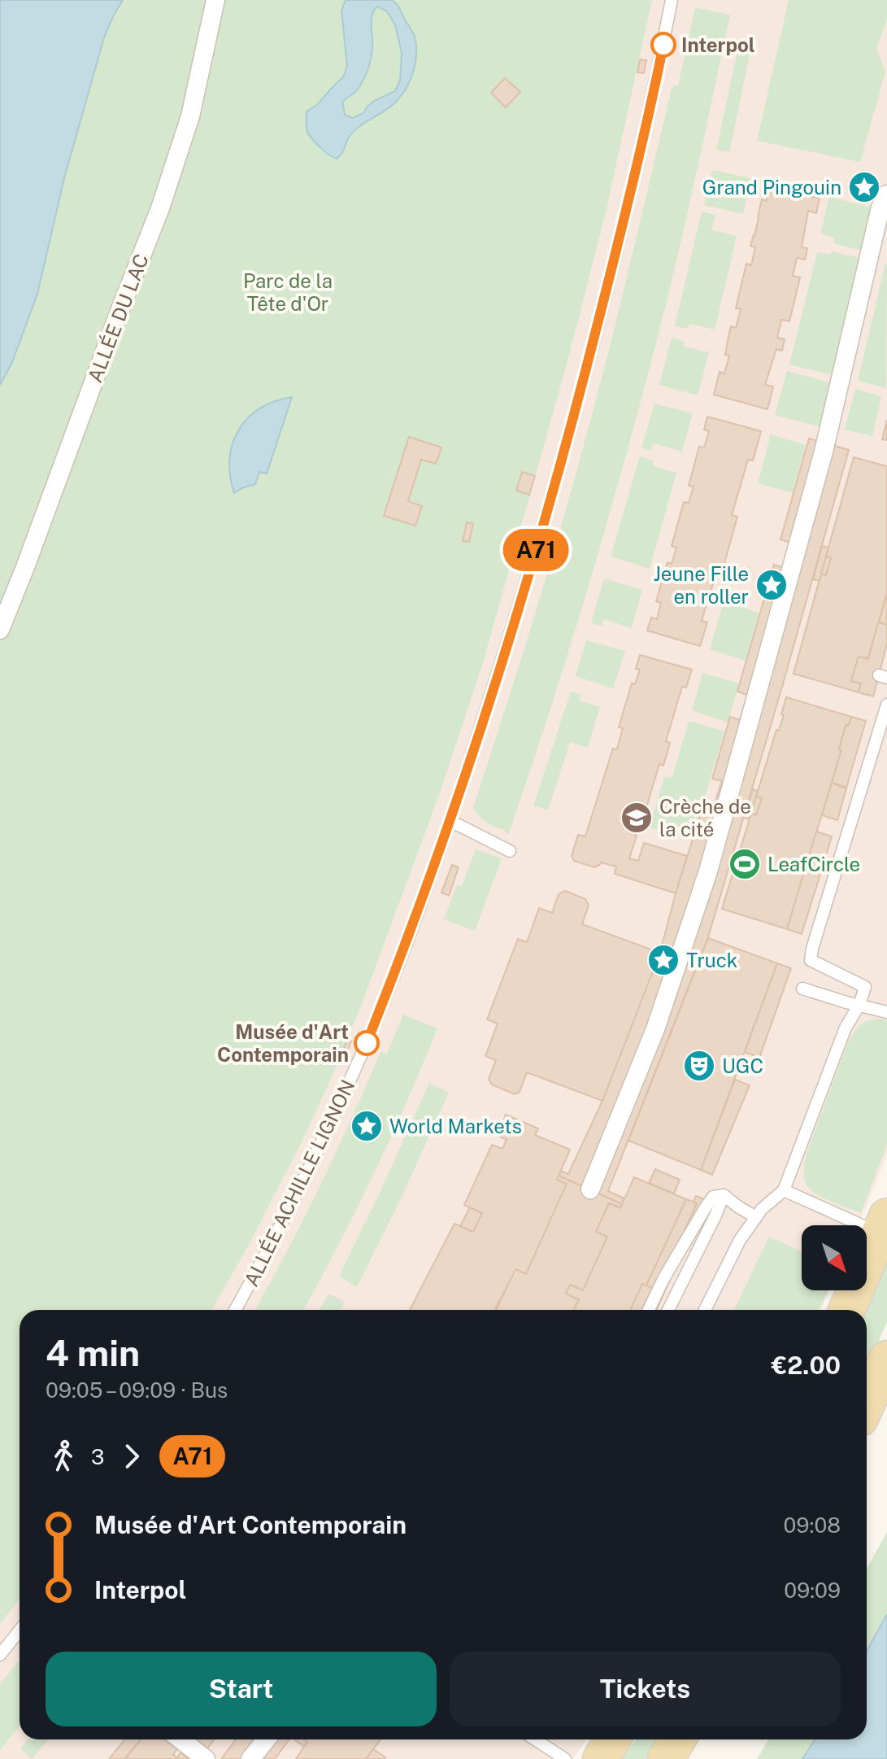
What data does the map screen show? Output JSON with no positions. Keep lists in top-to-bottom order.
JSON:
{
  "streets": {
    "street": ["ALLÉE DU LAC"],
    "lane": ["ALLÉE ACHILLE LIGNON"]
  },
  "parks": ["Parc de la Tête d'Or"],
  "places": {
    "other": ["Interpol", "Musée d'Art Contemporain"],
    "place": [
      "Grand Pingouin",
      "Jeune Fille en roller",
      "Truck",
      "World Markets"
    ],
    "school or university": ["Crèche de la cité"],
    "sports": ["LeafCircle"],
    "theatre": ["UGC"]
  },
  "lines": ["bus line A71"],
  "north": "bottom right",
  "page": {
    "on_map": "A71",
    "heading": ["4 min", "09:05 – 09:09 · Bus", "€2.00"],
    "legs": ["3", "A71"],
    "list": [
      {
        "name": "Musée d'Art Contemporain",
        "value": "09:08"
      },
      {
        "name": "Interpol",
        "value": "09:09"
      }
    ],
    "buttons": ["Start", "Tickets"]
  }
}
